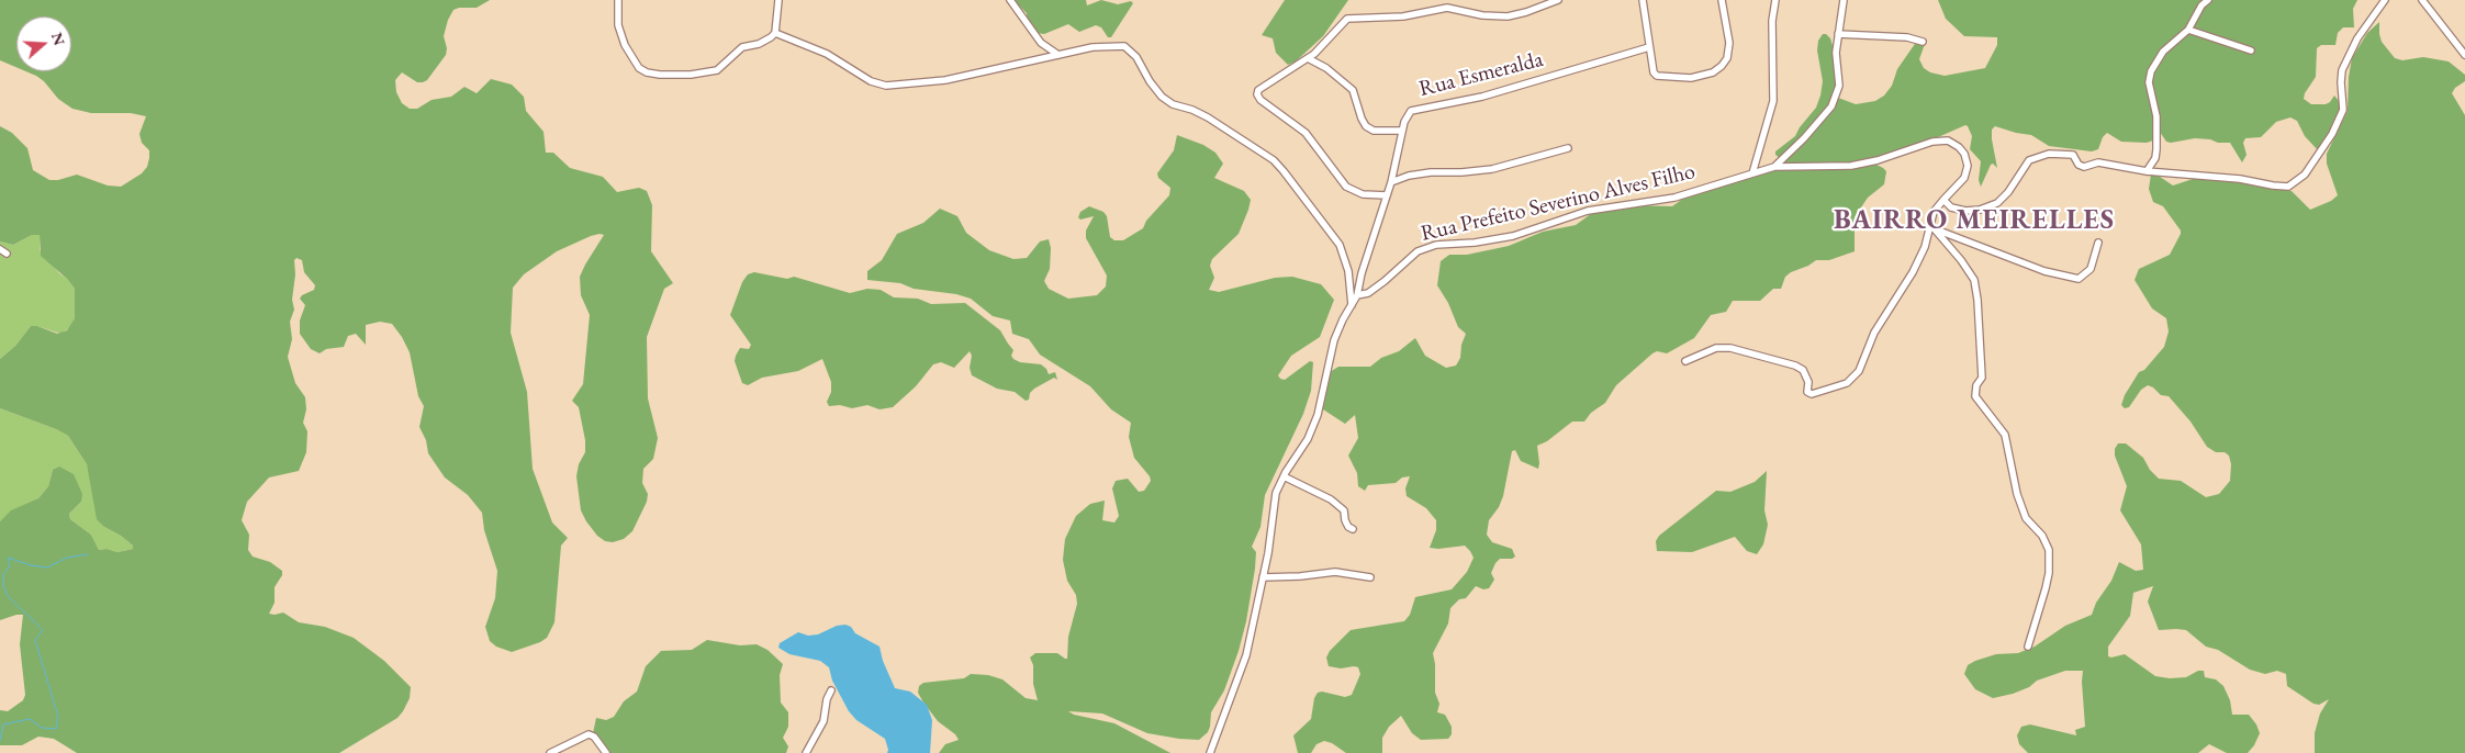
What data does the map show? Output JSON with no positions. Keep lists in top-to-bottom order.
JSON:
{
  "streets": {
    "street": ["Rua Esmeralda", "Rua Prefeito Severino Alves Filho"]
  },
  "crossings": [
    ["Rua Esmeralda", "Rua Prefeito Severino Alves Filho"]
  ],
  "districts": ["BAIRRO MEIRELLES"],
  "north": "right"
}
